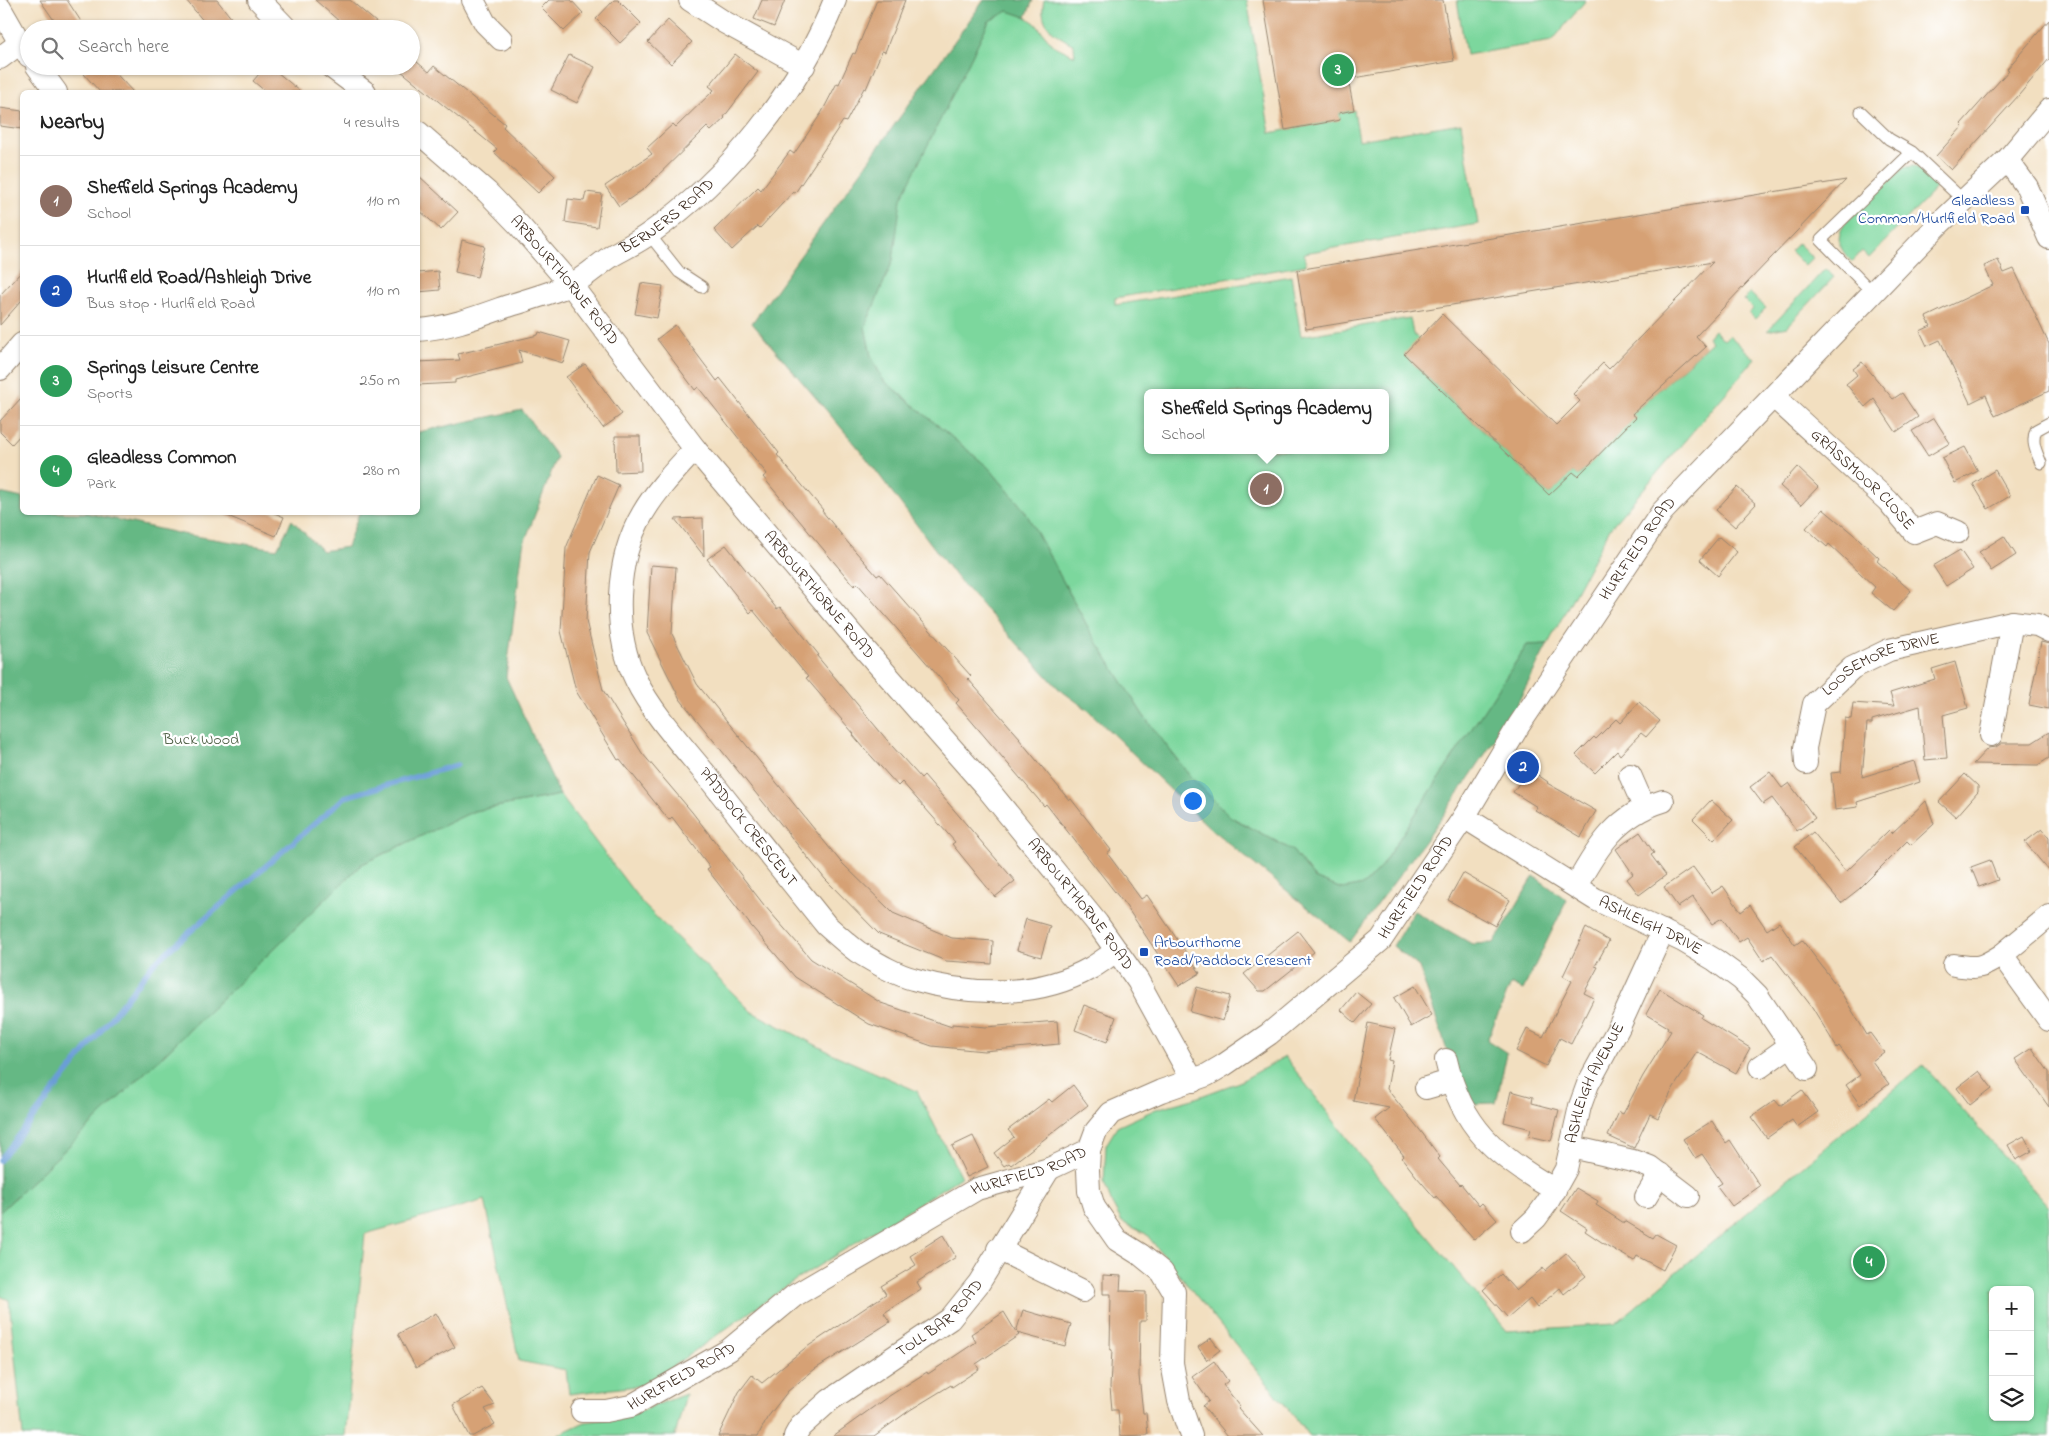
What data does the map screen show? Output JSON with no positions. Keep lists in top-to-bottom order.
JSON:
{
  "streets": {
    "street": [
      "BERNERS ROAD",
      "ARBOURTHORNE ROAD",
      "GRASSMOOR CLOSE",
      "HURLFIELD ROAD",
      "LOOSEMORE DRIVE",
      "PADDOCK CRESCENT",
      "ASHLEIGH DRIVE",
      "ASHLEIGH AVENUE",
      "TOLL BAR ROAD"
    ]
  },
  "crossings": [
    ["BERNERS ROAD", "ARBOURTHORNE ROAD"],
    ["ARBOURTHORNE ROAD", "HURLFIELD ROAD"],
    ["ARBOURTHORNE ROAD", "PADDOCK CRESCENT"],
    ["GRASSMOOR CLOSE", "HURLFIELD ROAD"],
    ["HURLFIELD ROAD", "ASHLEIGH DRIVE"],
    ["HURLFIELD ROAD", "TOLL BAR ROAD"],
    ["ASHLEIGH DRIVE", "ASHLEIGH AVENUE"]
  ],
  "parks": ["Buck Wood"],
  "places": {
    "transit": ["Gleadless Common/Hurlfield Road", "Arbourthorne Road/Paddock Crescent"]
  },
  "page": {
    "search": "Search here",
    "pins": [
      "3",
      "1",
      "2",
      "4"
    ],
    "heading": ["Nearby", "4 results"],
    "list": [
      {
        "mark": "1",
        "name": "Sheffield Springs Academy",
        "note": "School",
        "value": "110 m"
      },
      {
        "mark": "2",
        "name": "Hurlfield Road/Ashleigh Drive",
        "note": "Bus stop · Hurlfield Road",
        "value": "110 m"
      },
      {
        "mark": "3",
        "name": "Springs Leisure Centre",
        "note": "Sports",
        "value": "250 m"
      },
      {
        "mark": "4",
        "name": "Gleadless Common",
        "note": "Park",
        "value": "280 m"
      }
    ],
    "popup": ["Sheffield Springs Academy", "School"],
    "map_buttons": ["+", "−"]
  }
}
